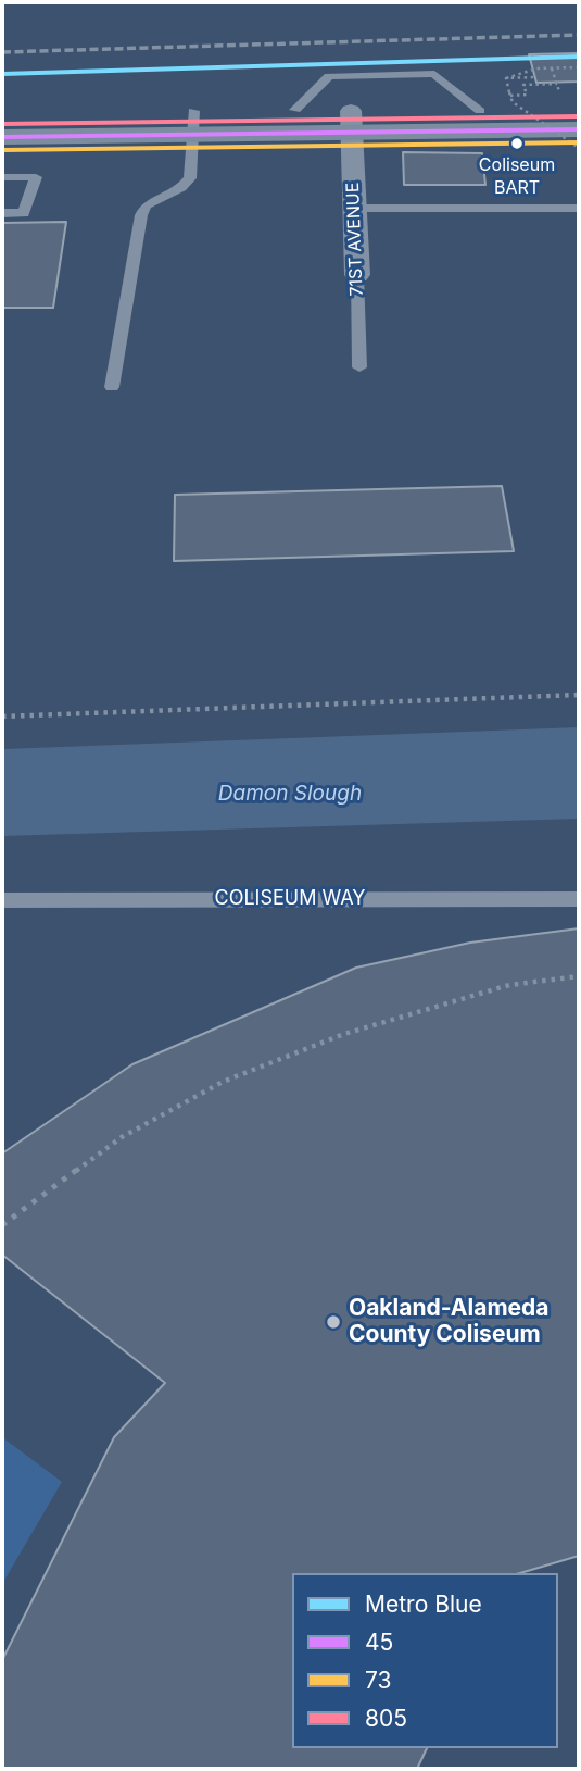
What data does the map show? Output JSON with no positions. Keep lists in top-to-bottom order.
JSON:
{
  "streets": {
    "street": ["71ST AVENUE"],
    "lane": ["COLISEUM WAY"]
  },
  "water": ["Damon Slough"],
  "places": ["Coliseum BART", "Oakland-Alameda County Coliseum"],
  "lines": [
    "metro line Blue",
    "transit line 805",
    "transit line 45",
    "transit line 73"
  ],
  "legend": [
    "Metro Blue",
    "45",
    "73",
    "805"
  ]
}
